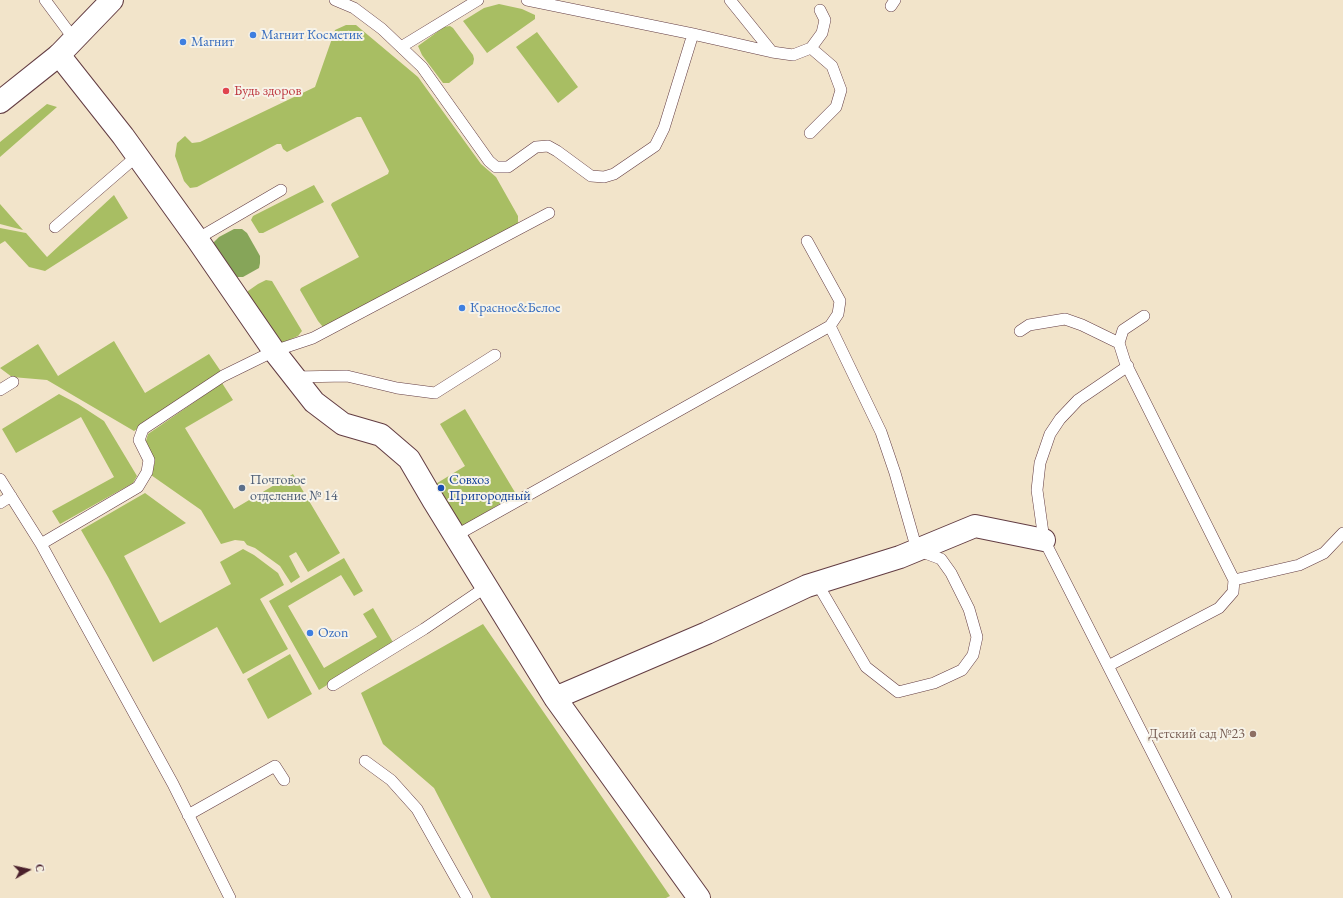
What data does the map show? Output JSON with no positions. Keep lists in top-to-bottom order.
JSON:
{
  "places": [
    "Магнит Косметик",
    "Магнит",
    "Будь здоров",
    "Красное&Белое",
    "Почтовое отделение № 14",
    "Совхоз Пригородный",
    "Ozon",
    "Детский сад №23"
  ],
  "north": "right"
}
